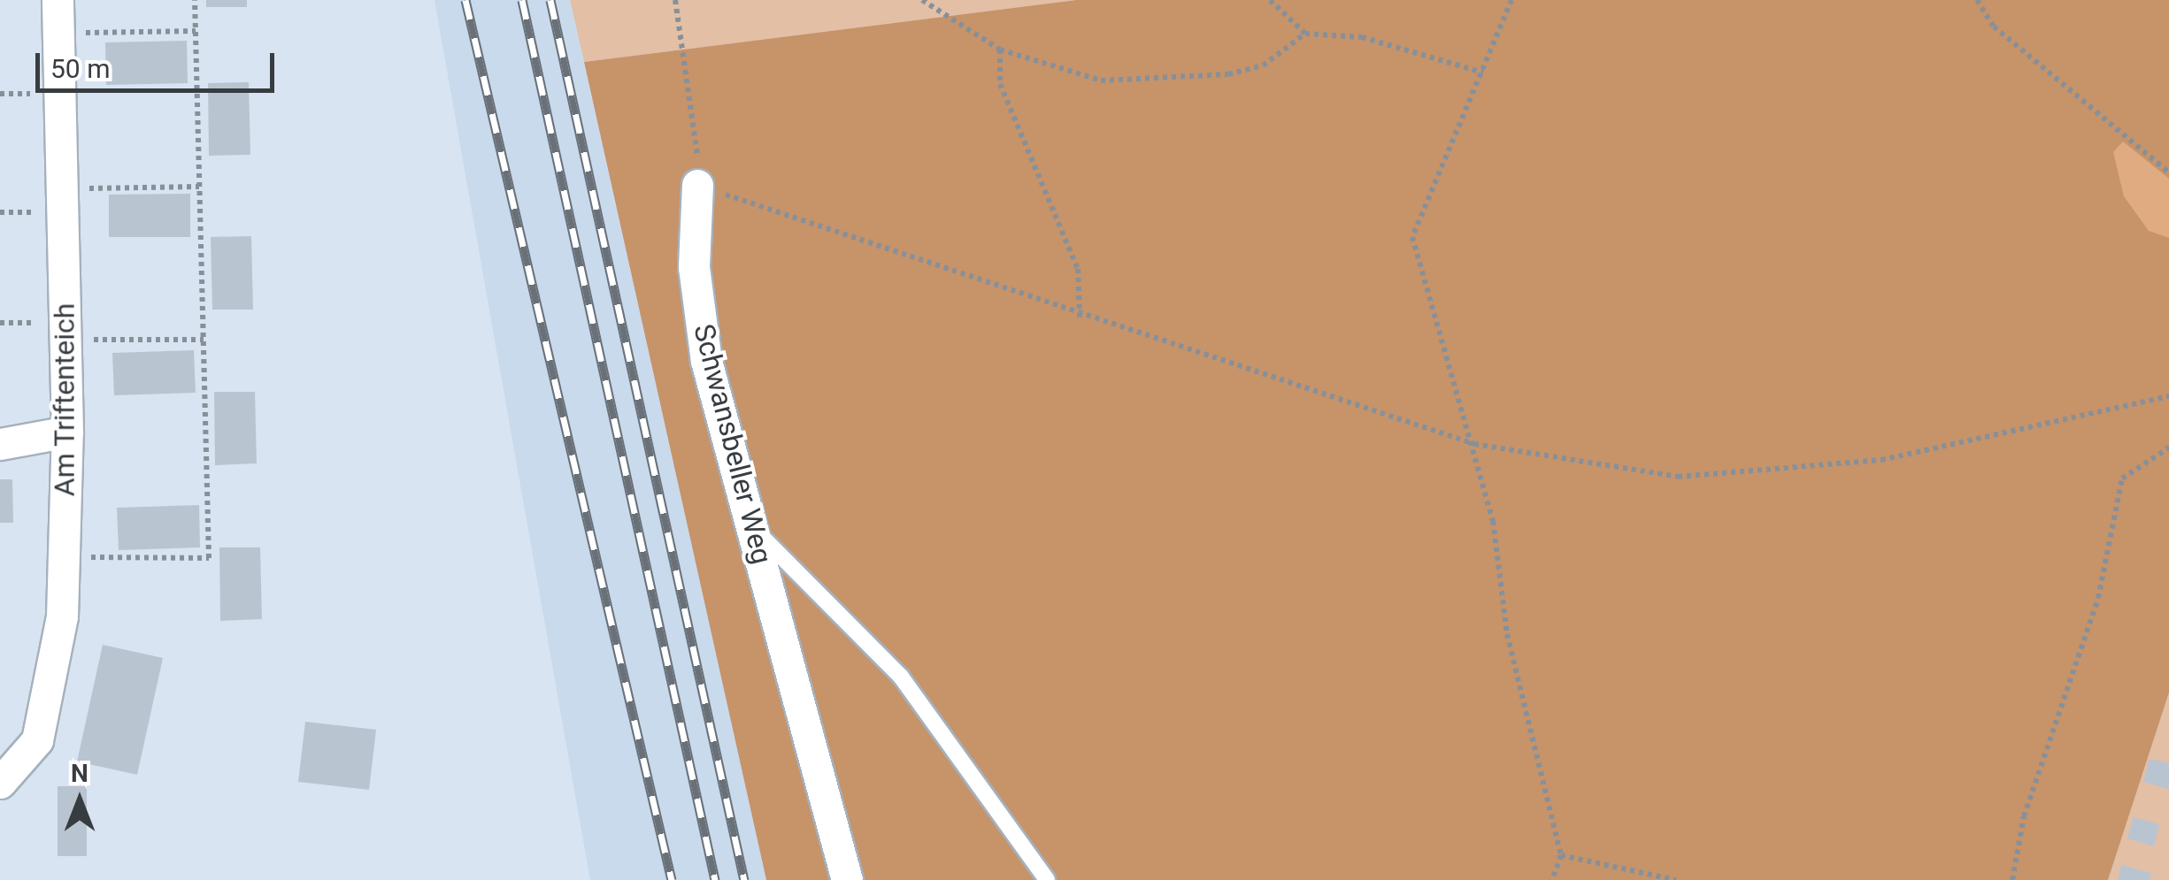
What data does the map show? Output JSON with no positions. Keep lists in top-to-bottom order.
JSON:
{
  "streets": {
    "street": ["Am Triftenteich", "Schwansbeller Weg"]
  },
  "scale_bar": "50 m",
  "north": "top"
}
